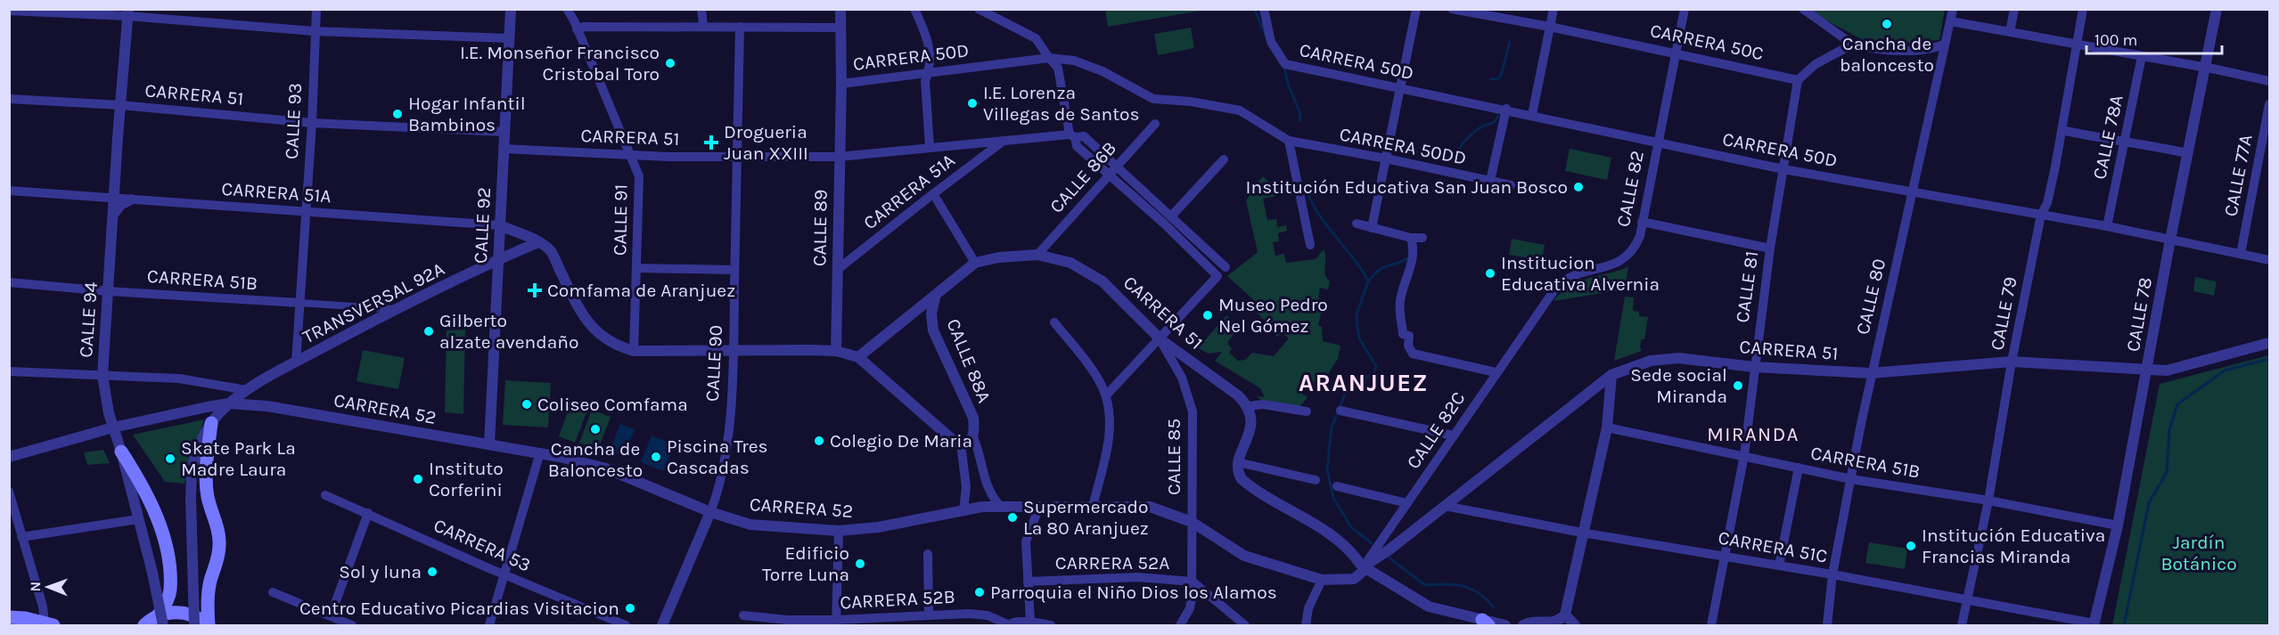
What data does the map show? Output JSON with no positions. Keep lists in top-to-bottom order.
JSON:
{
  "streets": {
    "street": [
      "CARRERA 50C",
      "CARRERA 50D",
      "CARRERA 51",
      "CALLE 93",
      "CALLE 78A",
      "CARRERA 50DD",
      "CALLE 77A",
      "CALLE 86B",
      "CALLE 82",
      "CARRERA 51A",
      "CALLE 91",
      "CALLE 92",
      "CALLE 89",
      "CARRERA 51B",
      "CALLE 81",
      "CALLE 80",
      "TRANSVERSAL 92A",
      "CALLE 79",
      "CALLE 78",
      "CALLE 94",
      "CALLE 88A",
      "CALLE 90",
      "CARRERA 52",
      "CALLE 82C",
      "CALLE 85",
      "CARRERA 53",
      "CARRERA 51C",
      "CARRERA 52A",
      "CARRERA 52B"
    ]
  },
  "crossings": [
    ["CARRERA 50C", "CALLE 82"],
    ["CARRERA 50C", "CALLE 81"],
    ["CARRERA 50D", "CALLE 78A"],
    ["CARRERA 50D", "CALLE 77A"],
    ["CARRERA 50D", "CALLE 82"],
    ["CARRERA 50D", "CALLE 91"],
    ["CARRERA 50D", "CALLE 89"],
    ["CARRERA 50D", "CALLE 81"],
    ["CARRERA 50D", "CALLE 80"],
    ["CARRERA 50D", "CALLE 79"],
    ["CARRERA 50D", "CALLE 78"],
    ["CARRERA 50D", "CALLE 90"],
    ["CARRERA 51", "CALLE 93"],
    ["CARRERA 51", "CALLE 86B"],
    ["CARRERA 51", "CARRERA 51A"],
    ["CARRERA 51", "CALLE 91"],
    ["CARRERA 51", "CALLE 92"],
    ["CARRERA 51", "CALLE 89"],
    ["CARRERA 51", "CALLE 81"],
    ["CARRERA 51", "CALLE 80"],
    ["CARRERA 51", "CALLE 79"],
    ["CARRERA 51", "CALLE 78"],
    ["CARRERA 51", "CALLE 94"],
    ["CARRERA 51", "CALLE 88A"],
    ["CARRERA 51", "CALLE 90"],
    ["CARRERA 51", "CARRERA 52"],
    ["CARRERA 51", "CALLE 82C"],
    ["CARRERA 51", "CALLE 85"],
    ["CARRERA 51", "CARRERA 51C"],
    ["CALLE 93", "CARRERA 51A"],
    ["CALLE 93", "CARRERA 51B"],
    ["CALLE 93", "TRANSVERSAL 92A"],
    ["CALLE 82", "CALLE 82C"],
    ["CARRERA 51A", "CALLE 92"],
    ["CARRERA 51A", "CALLE 89"],
    ["CARRERA 51A", "TRANSVERSAL 92A"],
    ["CARRERA 51A", "CALLE 94"],
    ["CALLE 92", "TRANSVERSAL 92A"],
    ["CALLE 92", "CARRERA 52"],
    ["CARRERA 51B", "CALLE 81"],
    ["CARRERA 51B", "CALLE 80"],
    ["CARRERA 51B", "TRANSVERSAL 92A"],
    ["CARRERA 51B", "CALLE 79"],
    ["CARRERA 51B", "CALLE 78"],
    ["CARRERA 51B", "CALLE 94"],
    ["CALLE 81", "CARRERA 51C"],
    ["CALLE 80", "CARRERA 51C"],
    ["TRANSVERSAL 92A", "CARRERA 52"],
    ["CALLE 79", "CARRERA 51C"],
    ["CALLE 78", "CARRERA 51C"],
    ["CALLE 88A", "CARRERA 52"],
    ["CALLE 90", "CARRERA 52"],
    ["CARRERA 52", "CALLE 82C"],
    ["CARRERA 52", "CALLE 85"],
    ["CALLE 85", "CARRERA 52A"]
  ],
  "districts": ["ARANJUEZ", "MIRANDA"],
  "parks": ["Jardín Botánico"],
  "places": {
    "other": [
      "Cancha de baloncesto",
      "I.E. Monseñor Francisco Cristobal Toro",
      "I.E. Lorenza Villegas de Santos",
      "Hogar Infantil Bambinos",
      "Institución Educativa San Juan Bosco",
      "Institucion Educativa Alvernia",
      "Museo Pedro Nel Gómez",
      "Gilberto alzate avendaño",
      "Sede social Miranda",
      "Coliseo Comfama",
      "Cancha de Baloncesto",
      "Colegio De Maria",
      "Piscina Tres Cascadas",
      "Skate Park La Madre Laura",
      "Instituto Corferini",
      "Supermercado La 80 Aranjuez",
      "Institución Educativa Francias Miranda",
      "Edificio Torre Luna",
      "Sol y luna",
      "Parroquia el Niño Dios los Alamos",
      "Centro Educativo Picardias Visitacion"
    ],
    "health": ["Drogueria Juan XXIII", "Comfama de Aranjuez"]
  },
  "scale_bar": "100 m",
  "north": "left"
}
